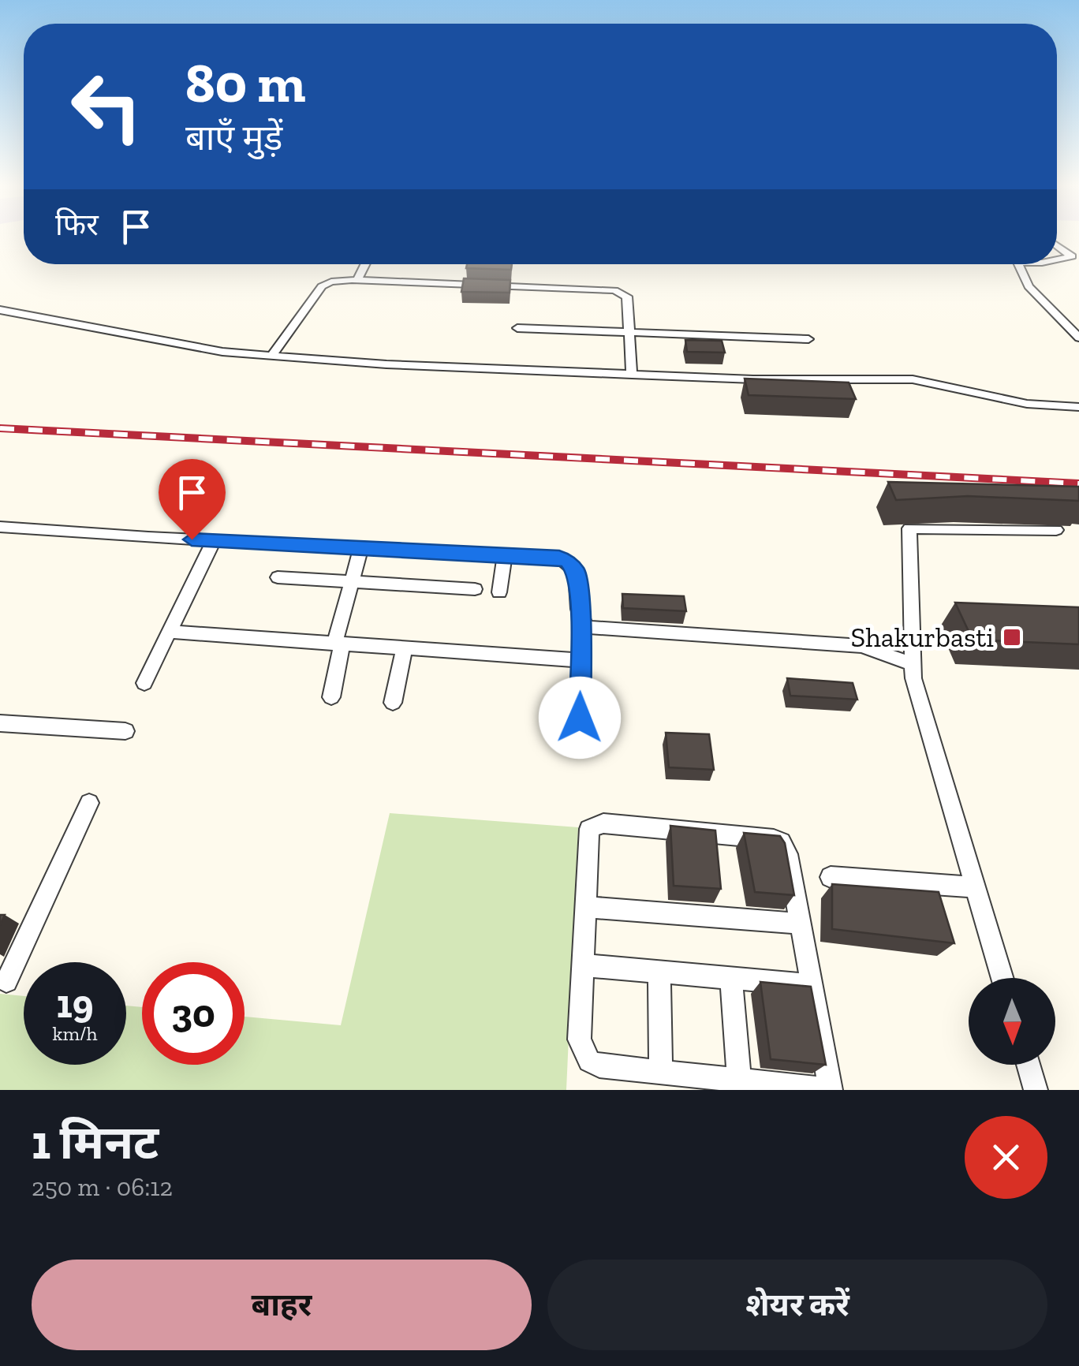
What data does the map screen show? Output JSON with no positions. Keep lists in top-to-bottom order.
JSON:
{
  "places": {
    "transit": ["Shakurbasti"]
  },
  "north": "bottom",
  "page": {
    "turn": ["80 m", "बाएँ मुड़ें"],
    "then": "फिर",
    "speed": "19 km/h",
    "limit": "30",
    "heading": ["1 मिनट", "250 m · 06:12"],
    "buttons": ["बाहर", "शेयर करें"]
  }
}
